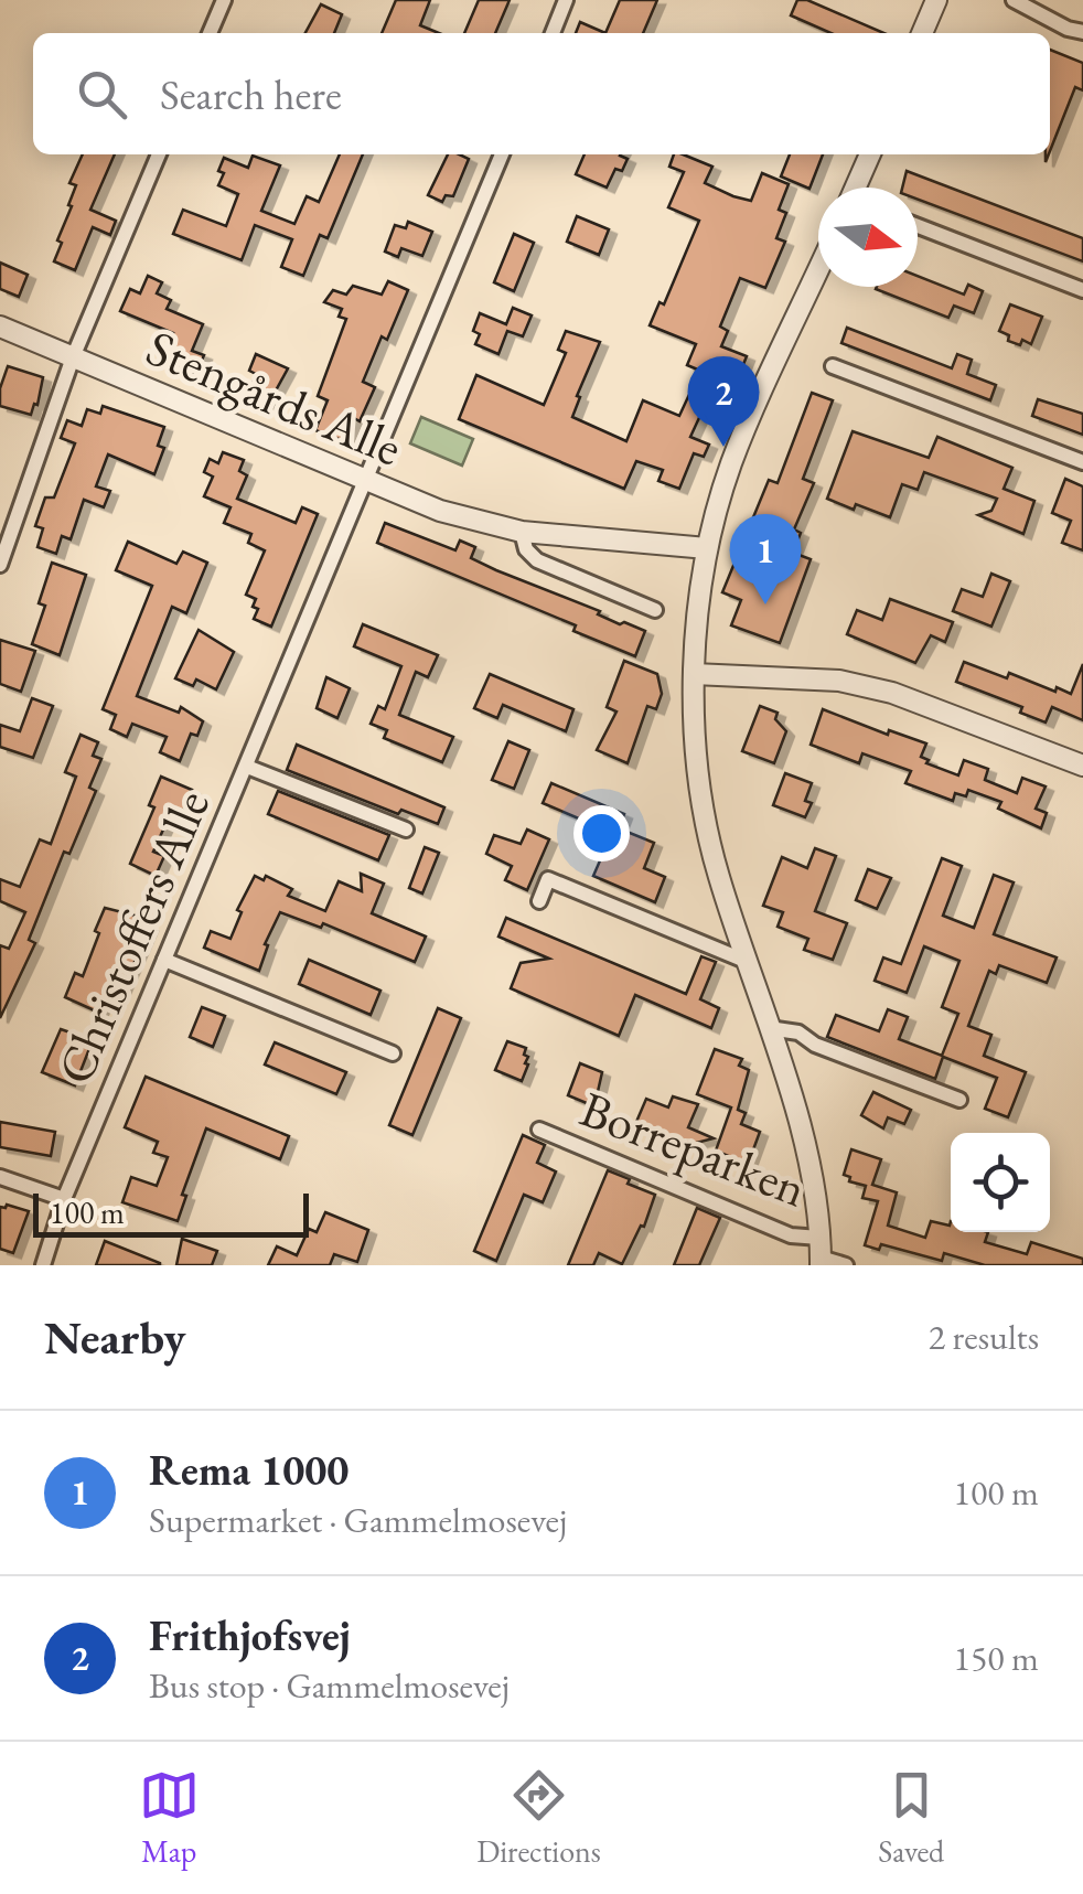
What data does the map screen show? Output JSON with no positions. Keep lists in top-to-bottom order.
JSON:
{
  "streets": {
    "street": ["Stengårds Alle", "Christoffers Alle", "Borreparken"]
  },
  "crossings": [
    ["Stengårds Alle", "Christoffers Alle"]
  ],
  "scale_bar": "100 m",
  "north": "right",
  "page": {
    "search": "Search here",
    "pins": ["2", "1"],
    "scale": "100 m",
    "heading": ["Nearby", "2 results"],
    "list": [
      {
        "mark": "1",
        "name": "Rema 1000",
        "note": "Supermarket · Gammelmosevej",
        "value": "100 m"
      },
      {
        "mark": "2",
        "name": "Frithjofsvej",
        "note": "Bus stop · Gammelmosevej",
        "value": "150 m"
      }
    ],
    "nav": ["Map", "Directions", "Saved"]
  }
}
